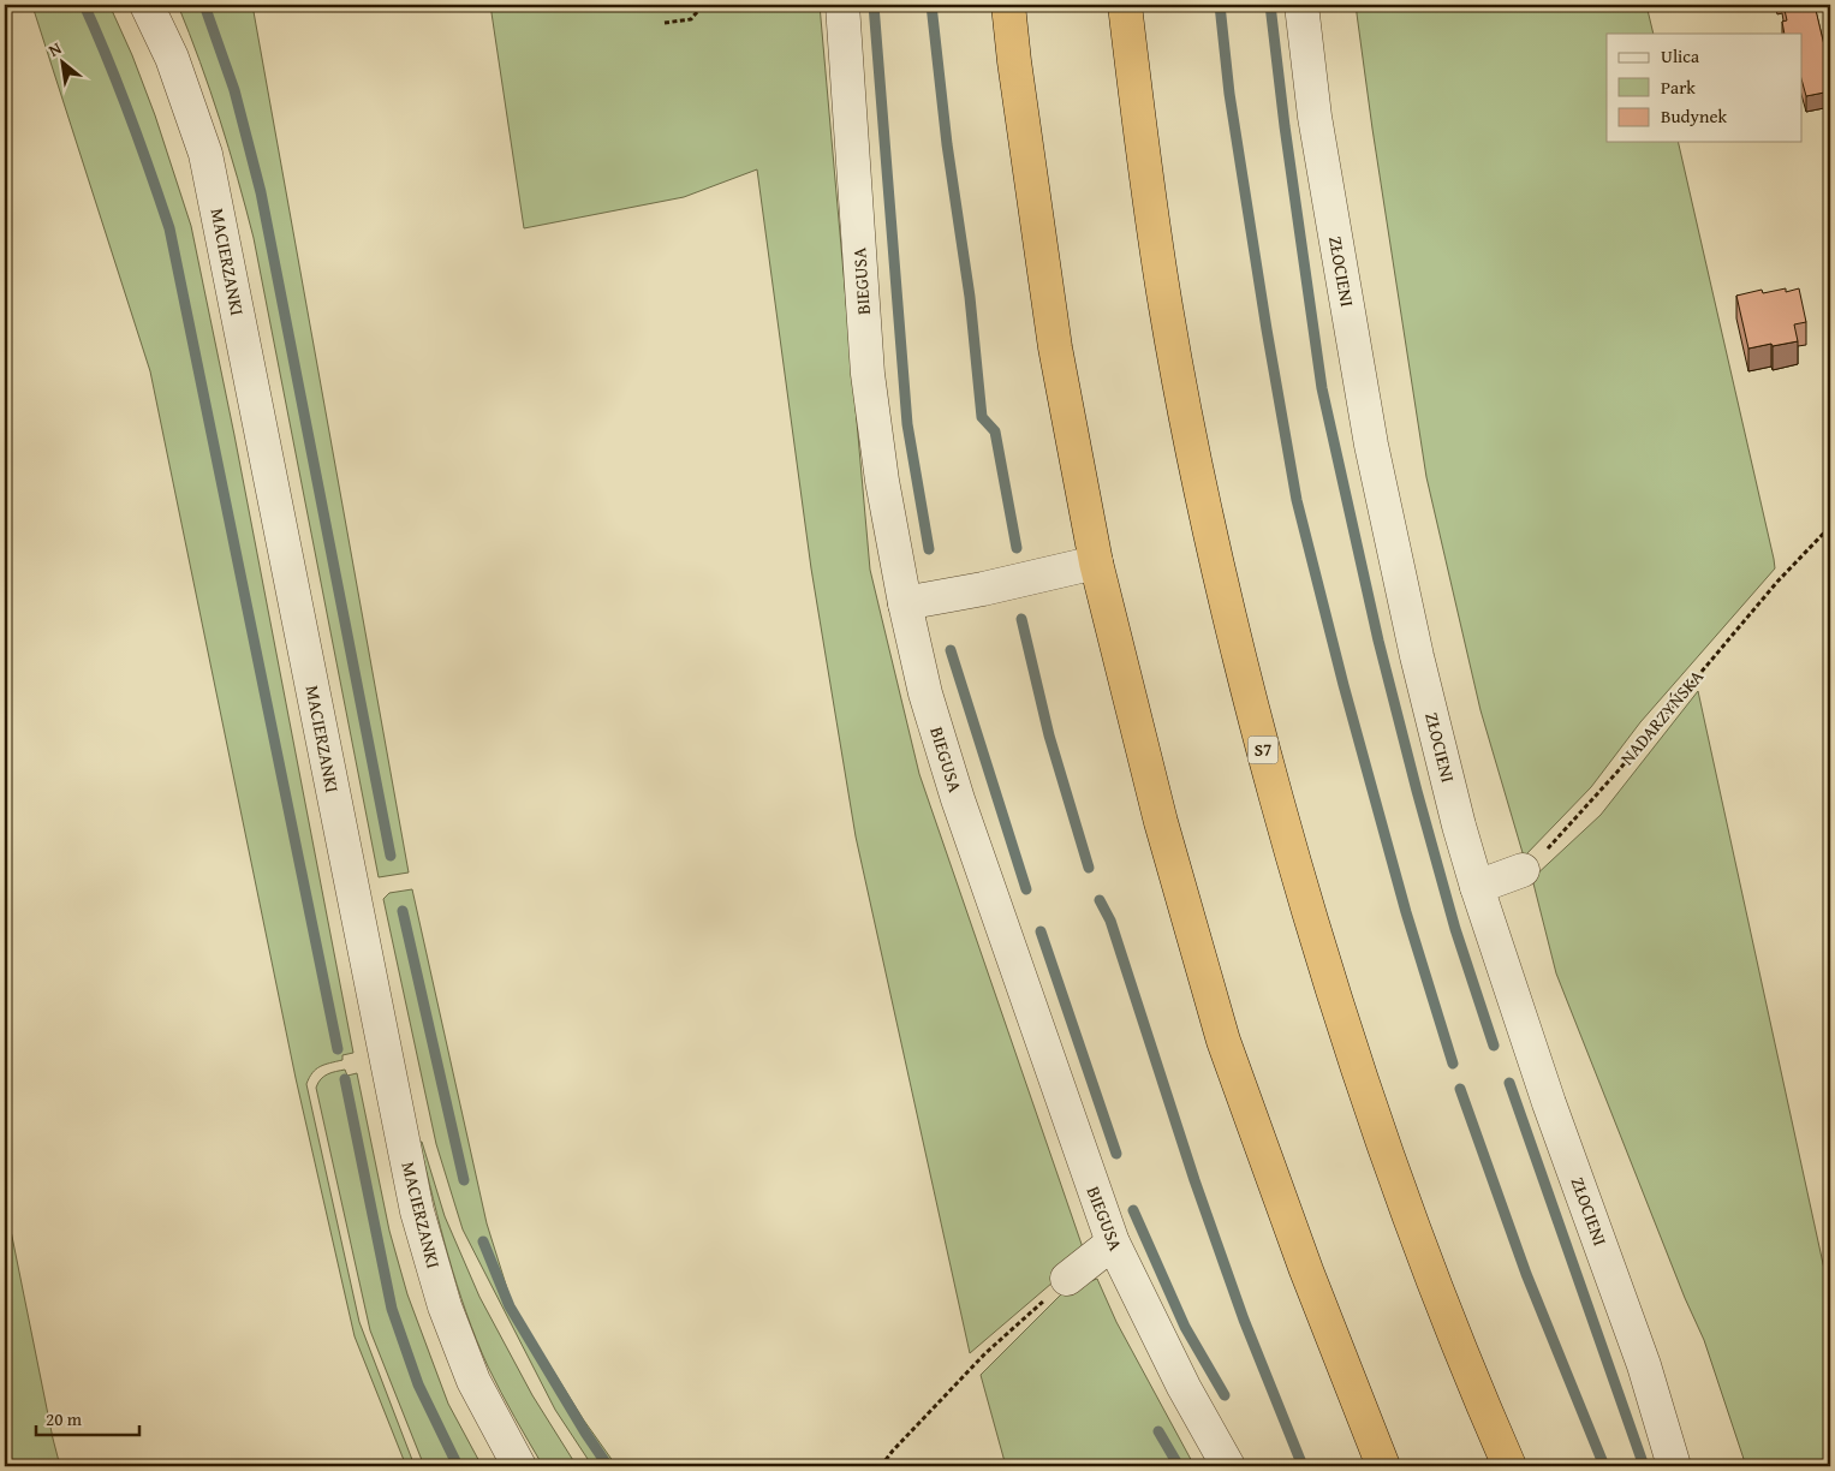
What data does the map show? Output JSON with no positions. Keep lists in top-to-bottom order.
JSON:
{
  "streets": {
    "highway": ["S7"],
    "street": ["MACIERZANKI", "ZŁOCIENI", "BIEGUSA"],
    "path": ["NADARZYŃSKA"]
  },
  "legend": ["Ulica", "Park", "Budynek"],
  "scale_bar": "20 m",
  "north": "top left"
}
